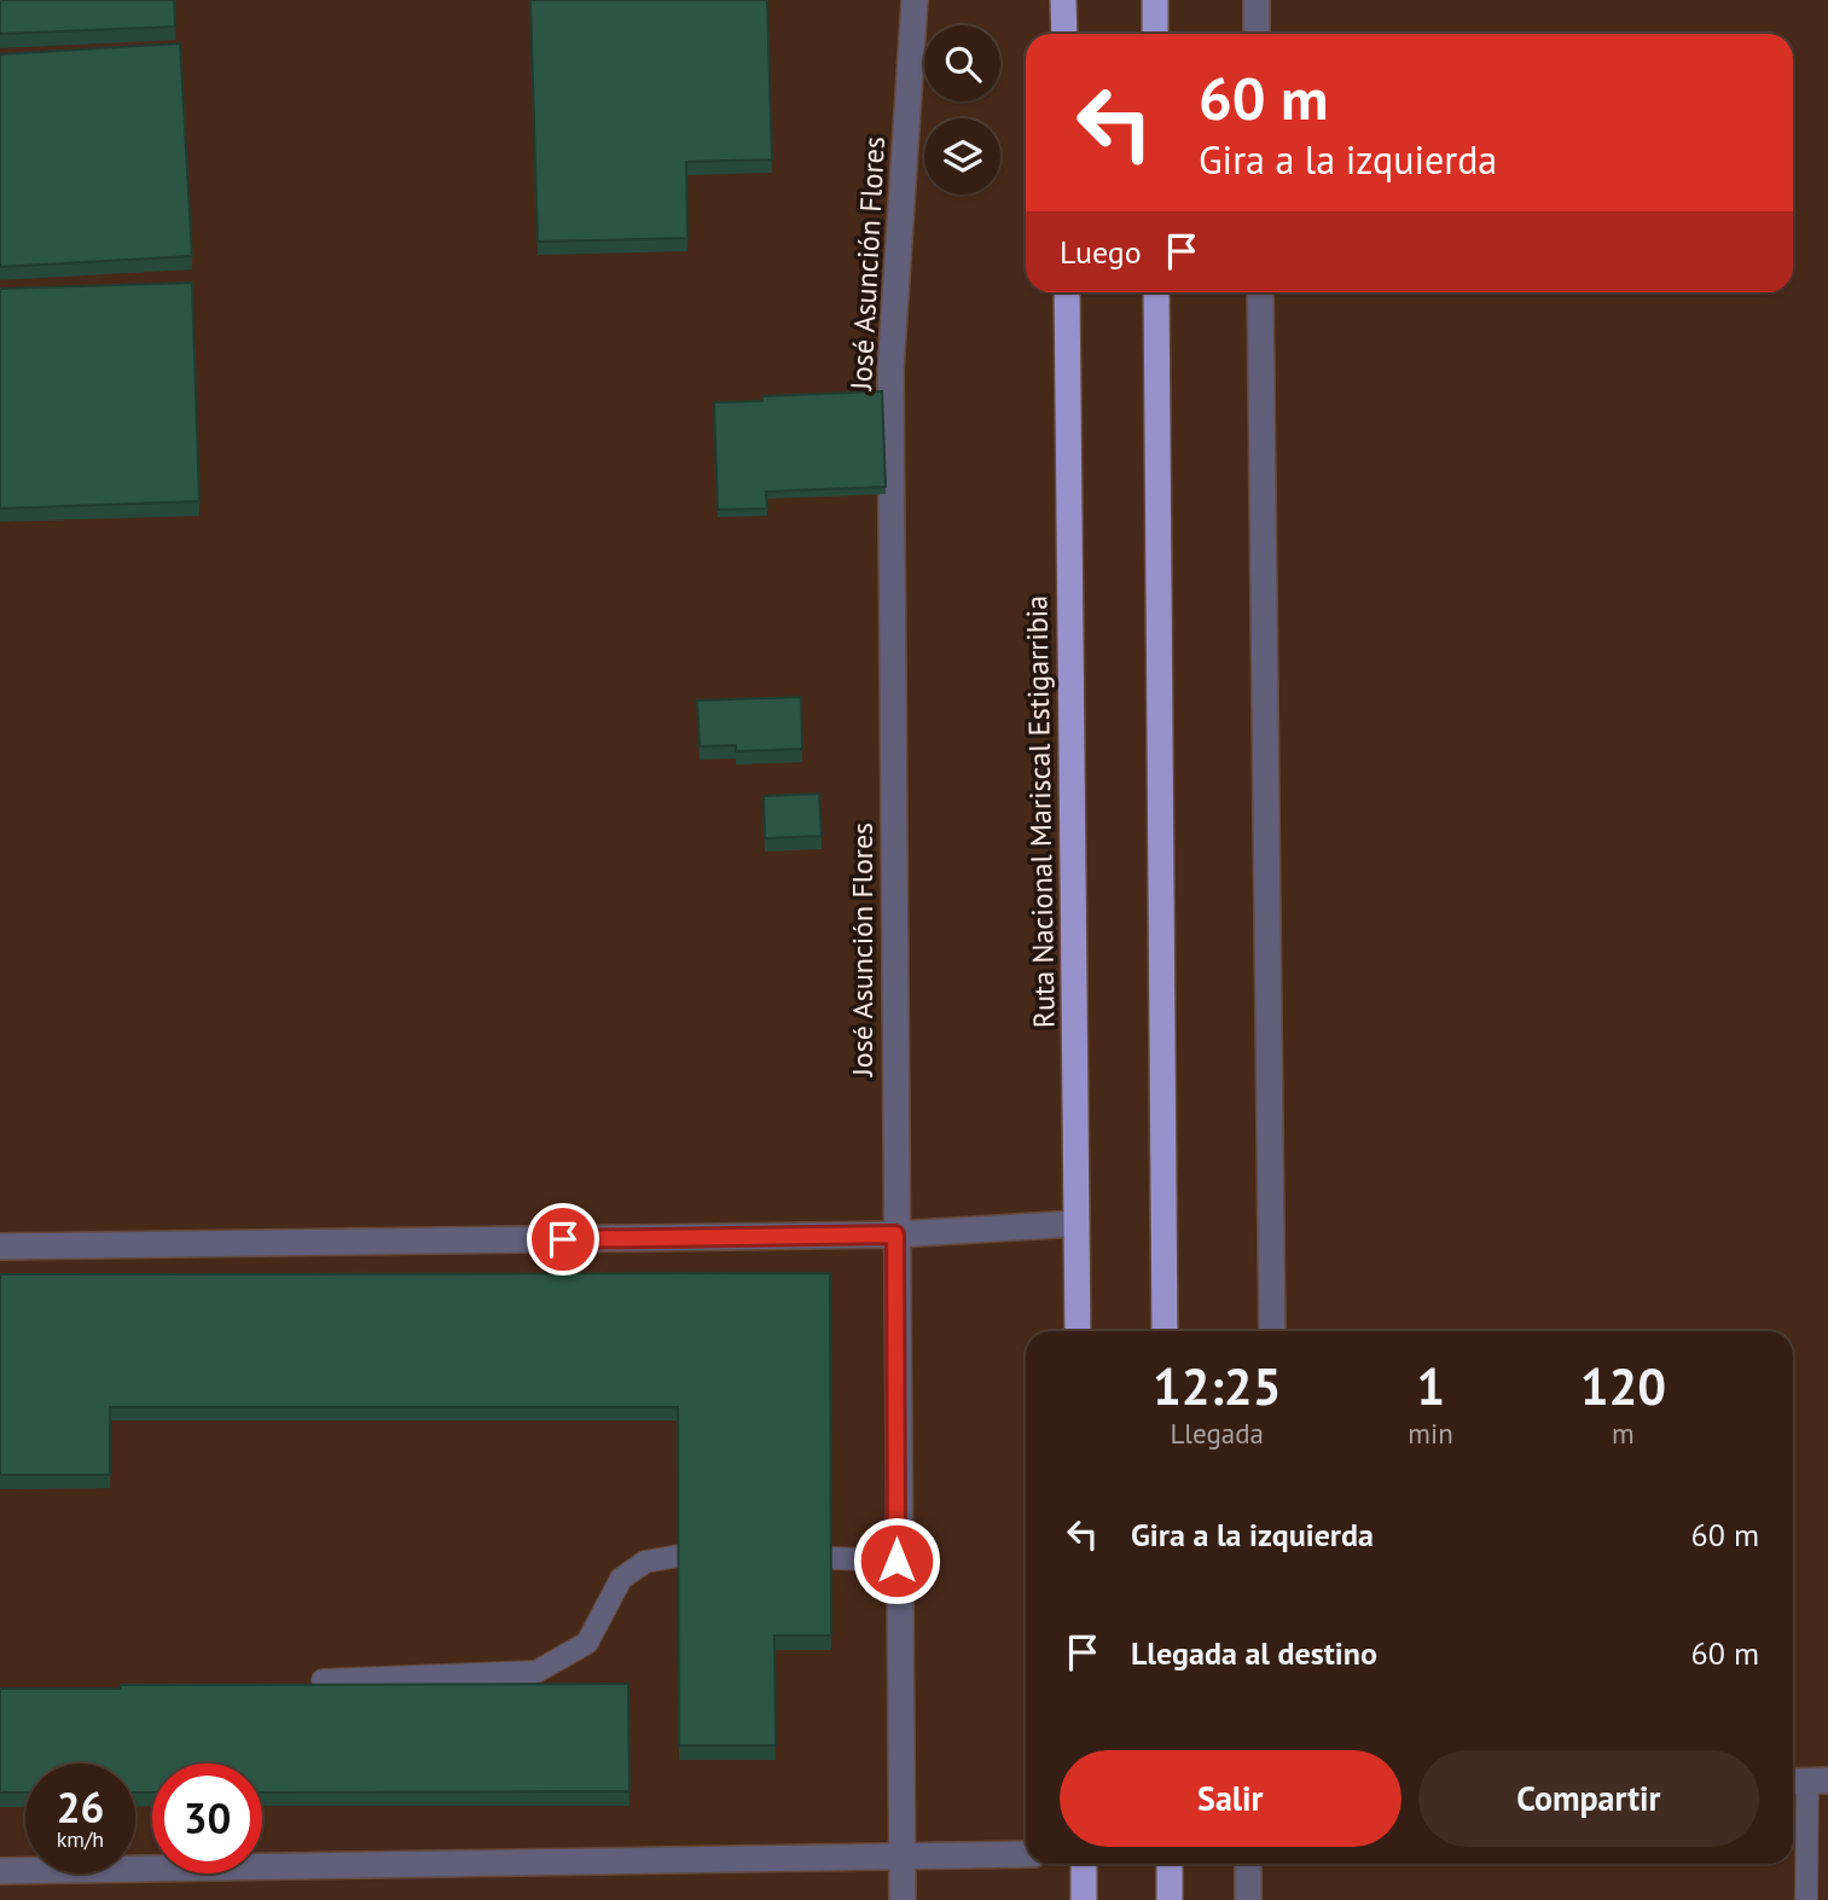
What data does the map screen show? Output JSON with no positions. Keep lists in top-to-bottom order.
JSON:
{
  "streets": {
    "highway": ["Ruta Nacional Mariscal Estigarribia"],
    "street": ["José Asunción Flores"]
  },
  "page": {
    "turn": ["60 m", "Gira a la izquierda"],
    "then": "Luego",
    "eta": [
      "12:25",
      "Llegada",
      "1",
      "min",
      "120",
      "m"
    ],
    "list": [
      {
        "name": "Gira a la izquierda",
        "value": "60 m"
      },
      {
        "name": "Llegada al destino",
        "value": "60 m"
      }
    ],
    "buttons": ["Salir", "Compartir"],
    "speed": "26 km/h",
    "limit": "30"
  }
}
